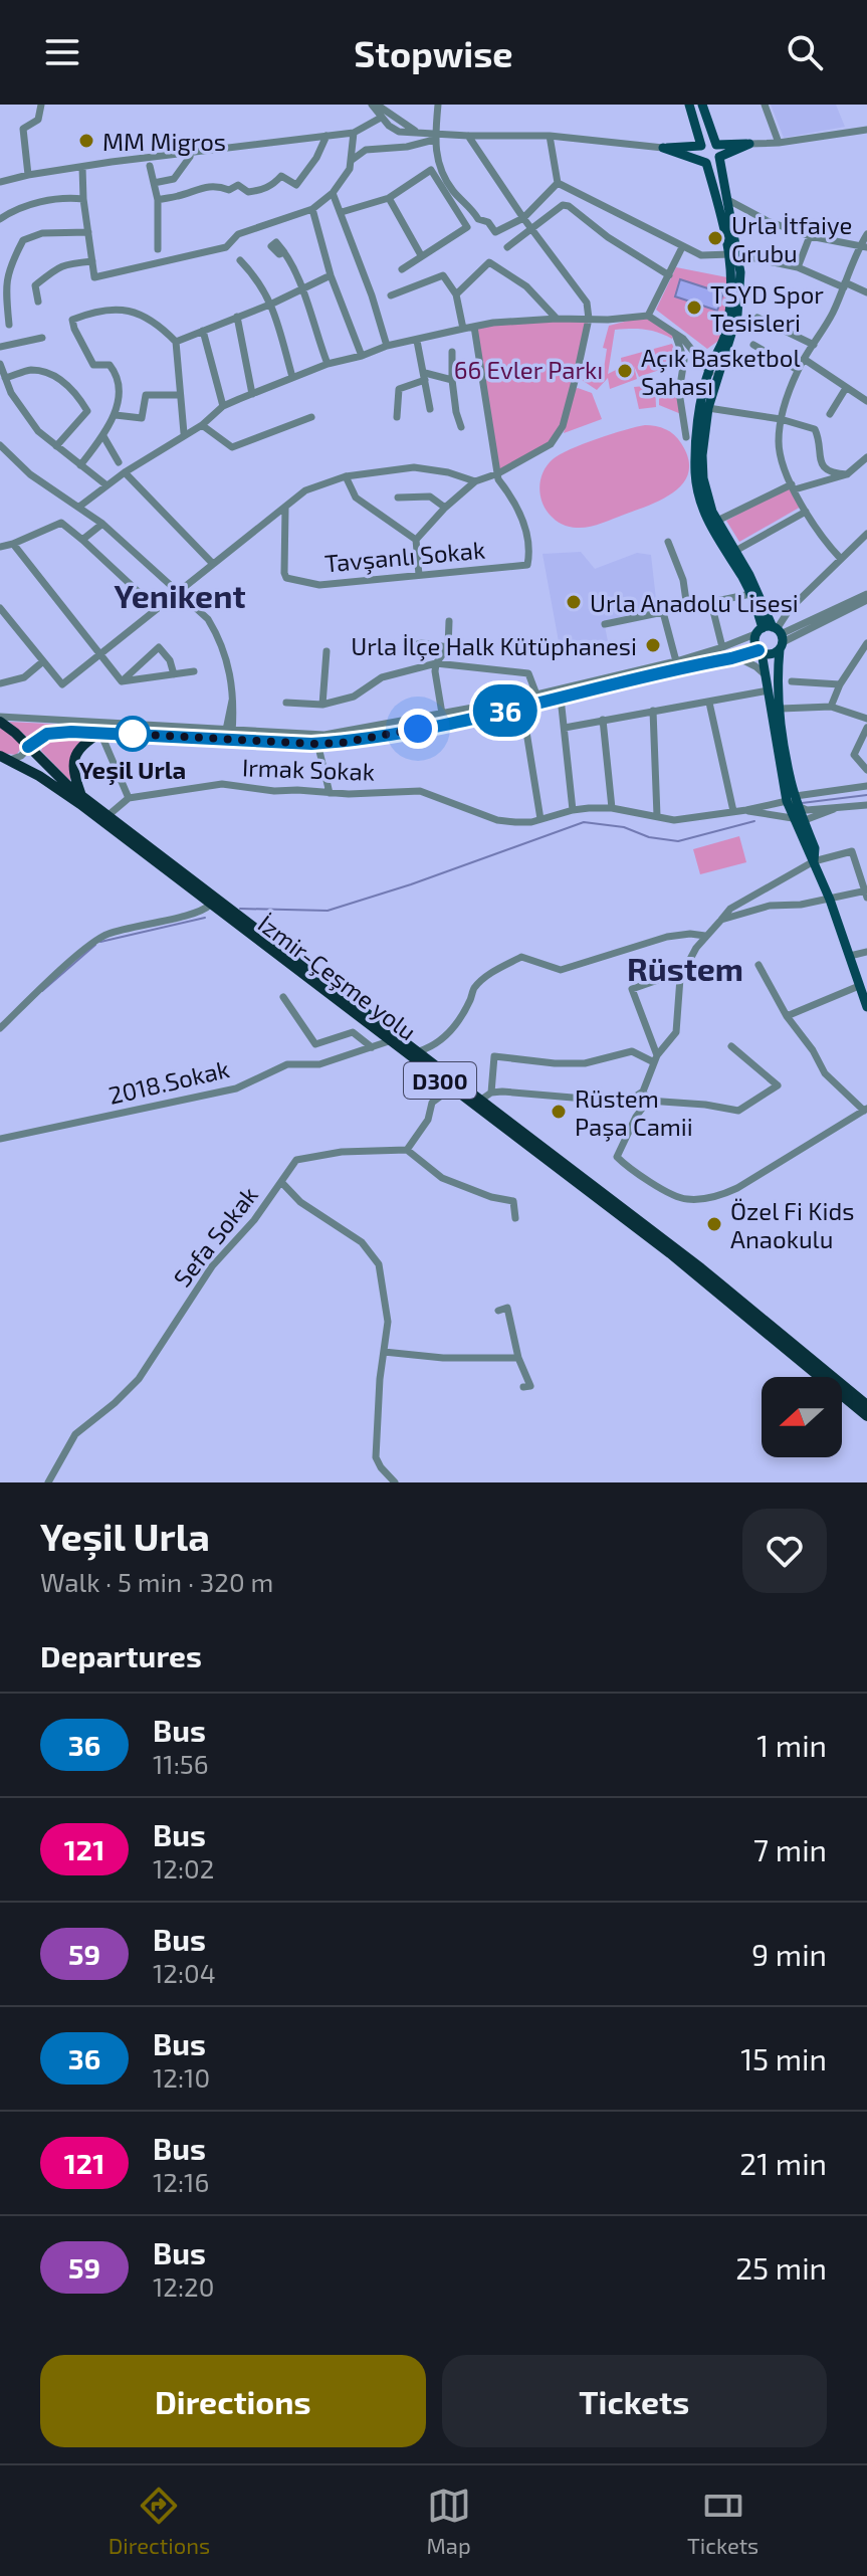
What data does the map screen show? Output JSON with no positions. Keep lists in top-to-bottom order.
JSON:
{
  "streets": {
    "highway": ["İzmir-Çeşme yolu", "D300"],
    "street": [
      "Tavşanlı Sokak",
      "Irmak Sokak",
      "2018.Sokak",
      "Sefa Sokak"
    ]
  },
  "crossings": [
    ["İzmir-Çeşme yolu", "D300"],
    ["İzmir-Çeşme yolu", "2018.Sokak"]
  ],
  "districts": ["Yenikent", "Rüstem"],
  "parks": ["66 Evler Parkı"],
  "places": [
    "MM Migros",
    "Urla İtfaiye Grubu",
    "TSYD Spor Tesisleri",
    "Açık Basketbol Sahası",
    "Urla Anadolu Lisesi",
    "Urla İlçe Halk Kütüphanesi",
    "Yeşil Urla",
    "Rüstem Paşa Camii",
    "Özel Fi Kids Anaokulu"
  ],
  "lines": ["bus line 36"],
  "north": "left",
  "page": {
    "header": "Stopwise",
    "on_map": "36",
    "heading": [
      ["Yeşil Urla", "Walk · 5 min · 320 m"],
      "Departures"
    ],
    "list": [
      {
        "mark": "36",
        "name": "Bus",
        "note": "11:56",
        "value": "1 min"
      },
      {
        "mark": "121",
        "name": "Bus",
        "note": "12:02",
        "value": "7 min"
      },
      {
        "mark": "59",
        "name": "Bus",
        "note": "12:04",
        "value": "9 min"
      },
      {
        "mark": "36",
        "name": "Bus",
        "note": "12:10",
        "value": "15 min"
      },
      {
        "mark": "121",
        "name": "Bus",
        "note": "12:16",
        "value": "21 min"
      },
      {
        "mark": "59",
        "name": "Bus",
        "note": "12:20",
        "value": "25 min"
      }
    ],
    "buttons": ["Directions", "Tickets"],
    "tabs": ["Directions", "Map", "Tickets"]
  }
}
